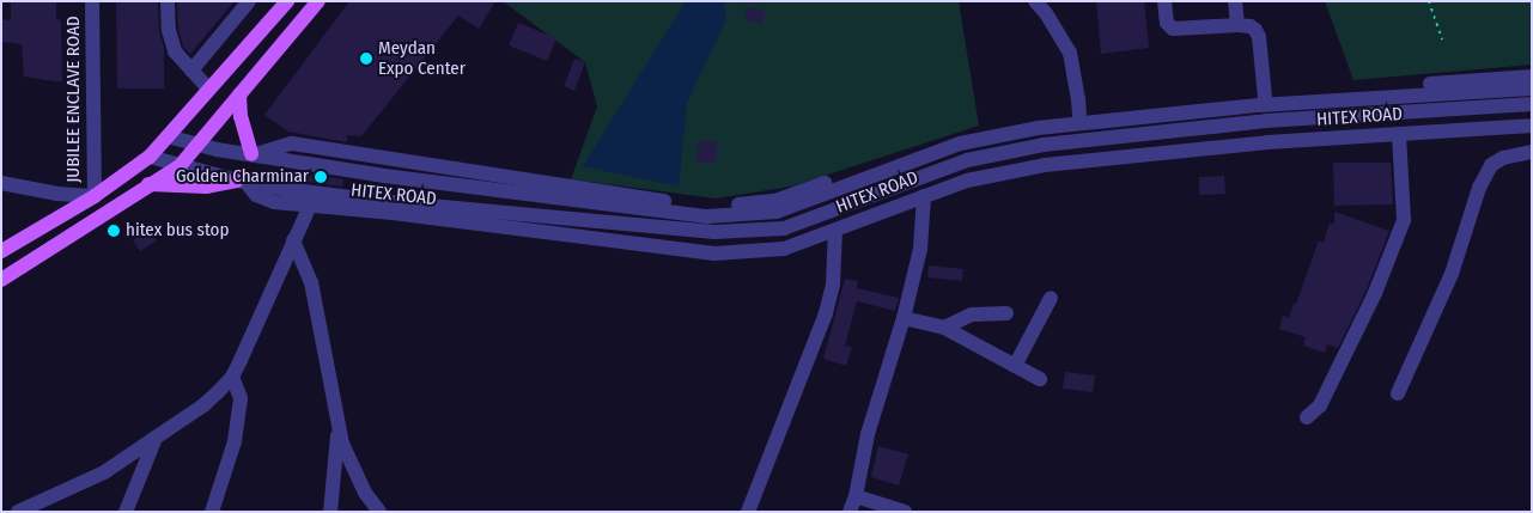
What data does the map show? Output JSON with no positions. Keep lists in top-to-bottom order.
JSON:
{
  "streets": {
    "street": ["JUBILEE ENCLAVE ROAD", "HITEX ROAD"]
  },
  "places": ["Meydan Expo Center", "Golden Charminar", "hitex bus stop"]
}
